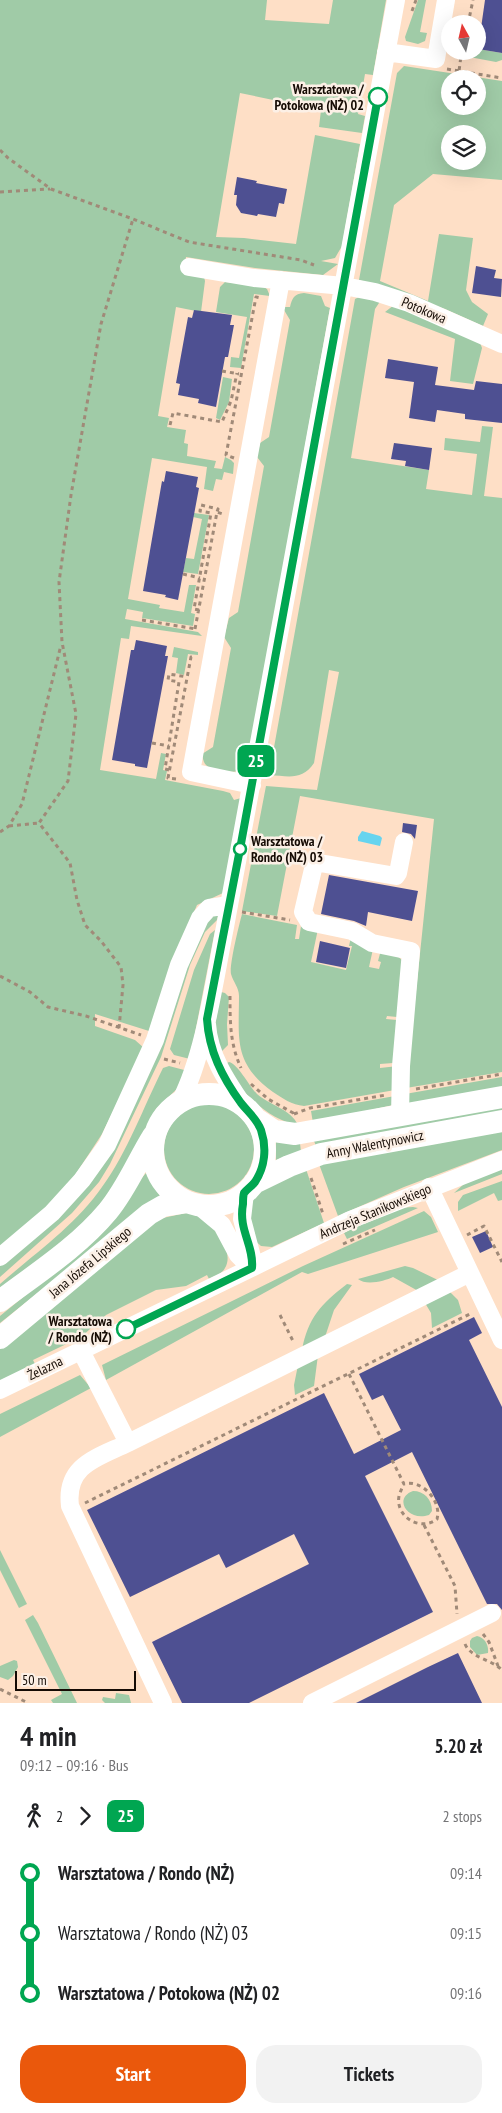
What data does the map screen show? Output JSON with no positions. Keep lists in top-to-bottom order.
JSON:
{
  "streets": {
    "main road": ["Anny Walentynowicz", "Jana Józefa Lipskiego"],
    "street": ["Potokowa", "Andrzeja Stanikowskiego", "Żelazna"]
  },
  "crossings": [
    ["Anny Walentynowicz", "Jana Józefa Lipskiego"],
    ["Andrzeja Stanikowskiego", "Żelazna"]
  ],
  "places": ["Warsztatowa / Potokowa (NŻ) 02", "Warsztatowa / Rondo (NŻ) 03", "Warsztatowa / Rondo (NŻ)"],
  "lines": ["bus line 25"],
  "scale_bar": "50 m",
  "north": "top",
  "page": {
    "on_map": "25",
    "scale": "50 m",
    "heading": ["4 min", "09:12 – 09:16 · Bus", "5.20 zł"],
    "legs": ["2", "25", "2 stops"],
    "list": [
      {
        "name": "Warsztatowa / Rondo (NŻ)",
        "value": "09:14"
      },
      {
        "name": "Warsztatowa / Rondo (NŻ) 03",
        "value": "09:15"
      },
      {
        "name": "Warsztatowa / Potokowa (NŻ) 02",
        "value": "09:16"
      }
    ],
    "buttons": ["Start", "Tickets"]
  }
}
